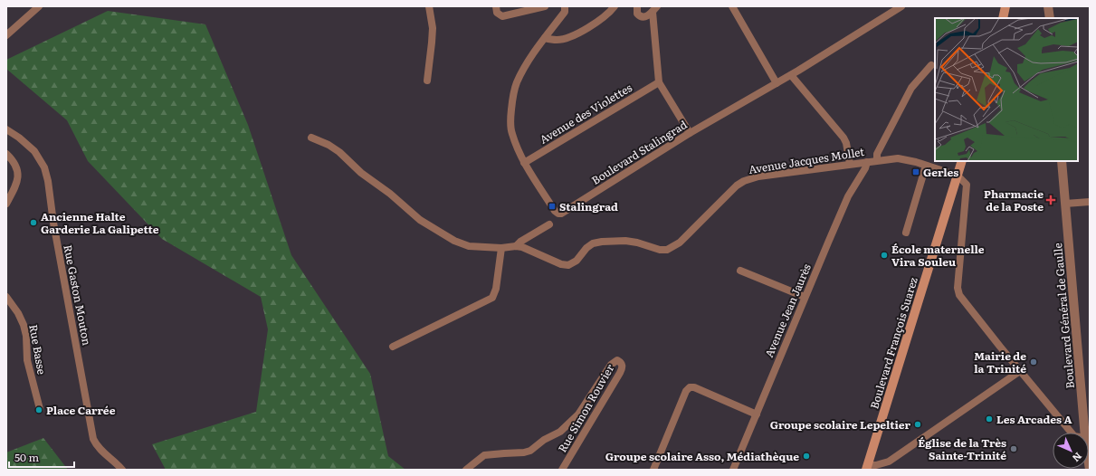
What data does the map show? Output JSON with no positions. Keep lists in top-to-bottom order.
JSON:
{
  "streets": {
    "main road": ["Boulevard François Suarez"],
    "street": [
      "Avenue des Violettes",
      "Boulevard Stalingrad",
      "Avenue Jacques Mollet",
      "Rue Gaston Mouton",
      "Avenue Jean Jaurès",
      "Boulevard Général de Gaulle",
      "Rue Basse",
      "Rue Simon Rouvier"
    ]
  },
  "crossings": [
    ["Avenue des Violettes", "Boulevard Stalingrad"],
    ["Avenue Jacques Mollet", "Avenue Jean Jaurès"],
    ["Avenue Jacques Mollet", "Boulevard François Suarez"]
  ],
  "places": {
    "transit": ["Gerles", "Stalingrad"],
    "health": ["Pharmacie de la Poste"],
    "other": [
      "Ancienne Halte Garderie La Galipette",
      "École maternelle Vira Souleu",
      "Mairie de la Trinité",
      "Place Carrée",
      "Les Arcades A",
      "Groupe scolaire Lepeltier",
      "Église de la Très Sainte-Trinité",
      "Groupe scolaire Asso, Médiathèque"
    ]
  },
  "scale_bar": "50 m",
  "north": "bottom right"
}
